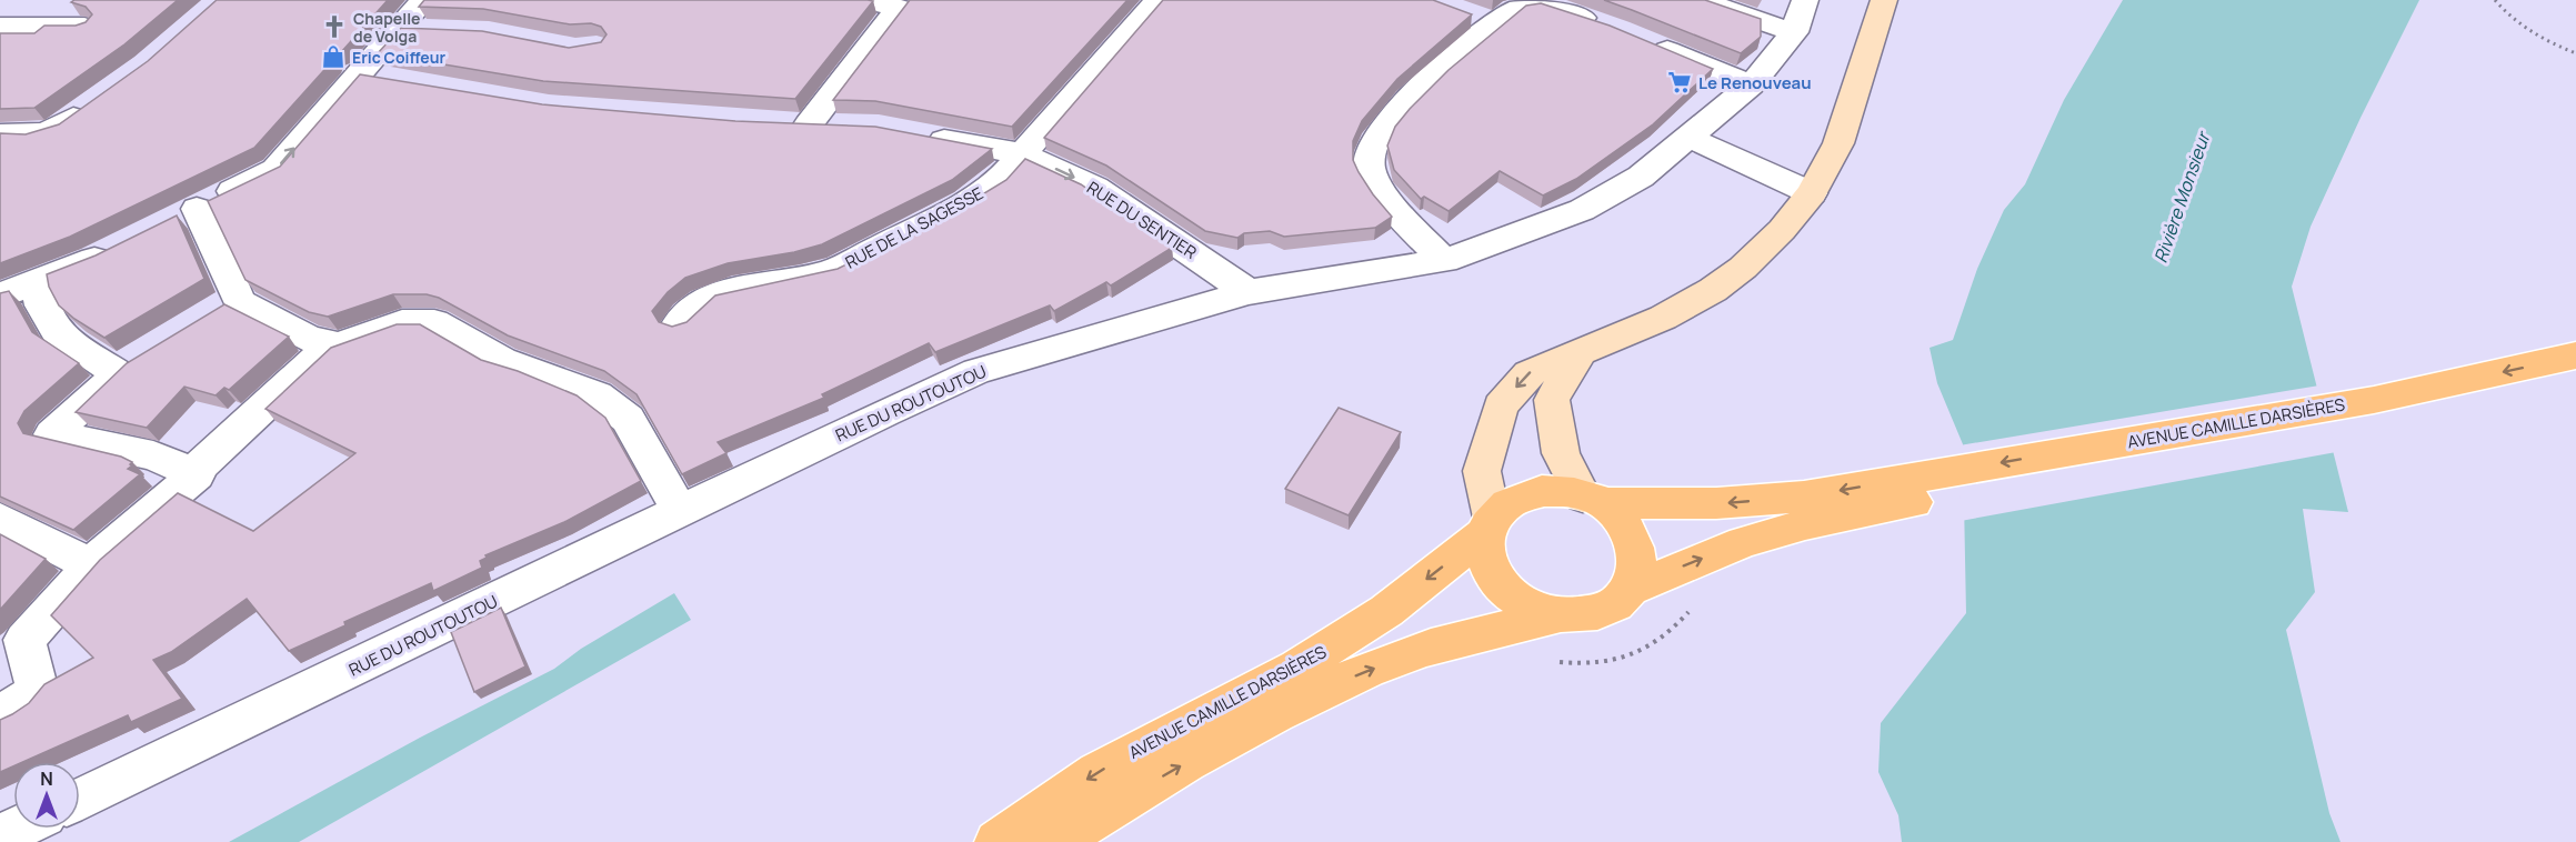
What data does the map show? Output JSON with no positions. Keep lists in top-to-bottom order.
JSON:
{
  "streets": {
    "main road": ["AVENUE CAMILLE DARSIÈRES"],
    "street": ["RUE DU SENTIER", "RUE DE LA SAGESSE", "RUE DU ROUTOUTOU"]
  },
  "crossings": [
    ["RUE DU SENTIER", "RUE DE LA SAGESSE"],
    ["RUE DU SENTIER", "RUE DU ROUTOUTOU"]
  ],
  "one_way": ["RUE DU SENTIER"],
  "water": ["Rivière Monsieur"],
  "places": {
    "church": ["Chapelle de Volga"],
    "shop": ["Eric Coiffeur"],
    "supermarket": ["Le Renouveau"]
  },
  "north": "top"
}
